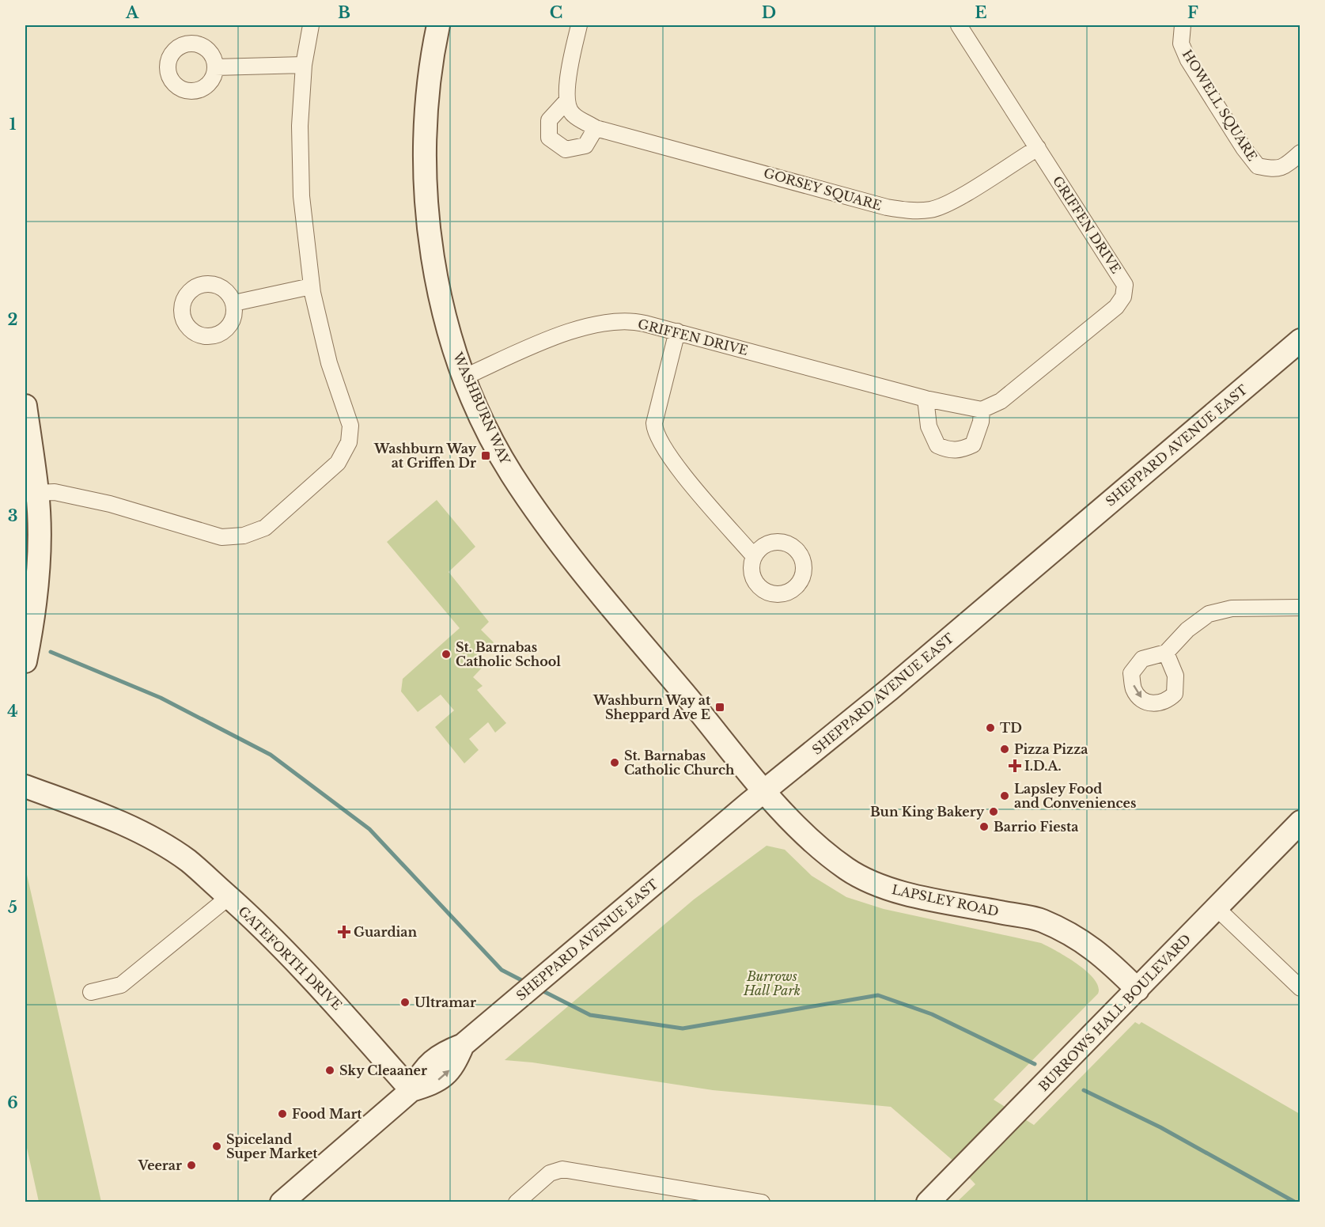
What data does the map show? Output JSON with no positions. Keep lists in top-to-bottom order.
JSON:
{
  "streets": {
    "street": [
      "HOWELL SQUARE",
      "GORSEY SQUARE",
      "GRIFFEN DRIVE",
      "WASHBURN WAY",
      "SHEPPARD AVENUE EAST",
      "LAPSLEY ROAD",
      "GATEFORTH DRIVE",
      "BURROWS HALL BOULEVARD"
    ]
  },
  "crossings": [
    ["GORSEY SQUARE", "GRIFFEN DRIVE"],
    ["GRIFFEN DRIVE", "WASHBURN WAY"],
    ["WASHBURN WAY", "SHEPPARD AVENUE EAST"],
    ["WASHBURN WAY", "LAPSLEY ROAD"],
    ["SHEPPARD AVENUE EAST", "LAPSLEY ROAD"],
    ["SHEPPARD AVENUE EAST", "GATEFORTH DRIVE"],
    ["LAPSLEY ROAD", "BURROWS HALL BOULEVARD"]
  ],
  "parks": ["Burrows Hall Park"],
  "places": {
    "transit": ["Washburn Way at Griffen Dr", "Washburn Way at Sheppard Ave E"],
    "other": [
      "St. Barnabas Catholic School",
      "TD",
      "Pizza Pizza",
      "St. Barnabas Catholic Church",
      "Lapsley Food and Conveniences",
      "Bun King Bakery",
      "Barrio Fiesta",
      "Ultramar",
      "Sky Cleaaner",
      "Food Mart",
      "Spiceland Super Market",
      "Veerar"
    ],
    "health": ["I.D.A.", "Guardian"]
  },
  "grid": {
    "columns": [
      "A",
      "B",
      "C",
      "D",
      "E",
      "F"
    ],
    "rows": [
      "1",
      "2",
      "3",
      "4",
      "5",
      "6"
    ]
  }
}
